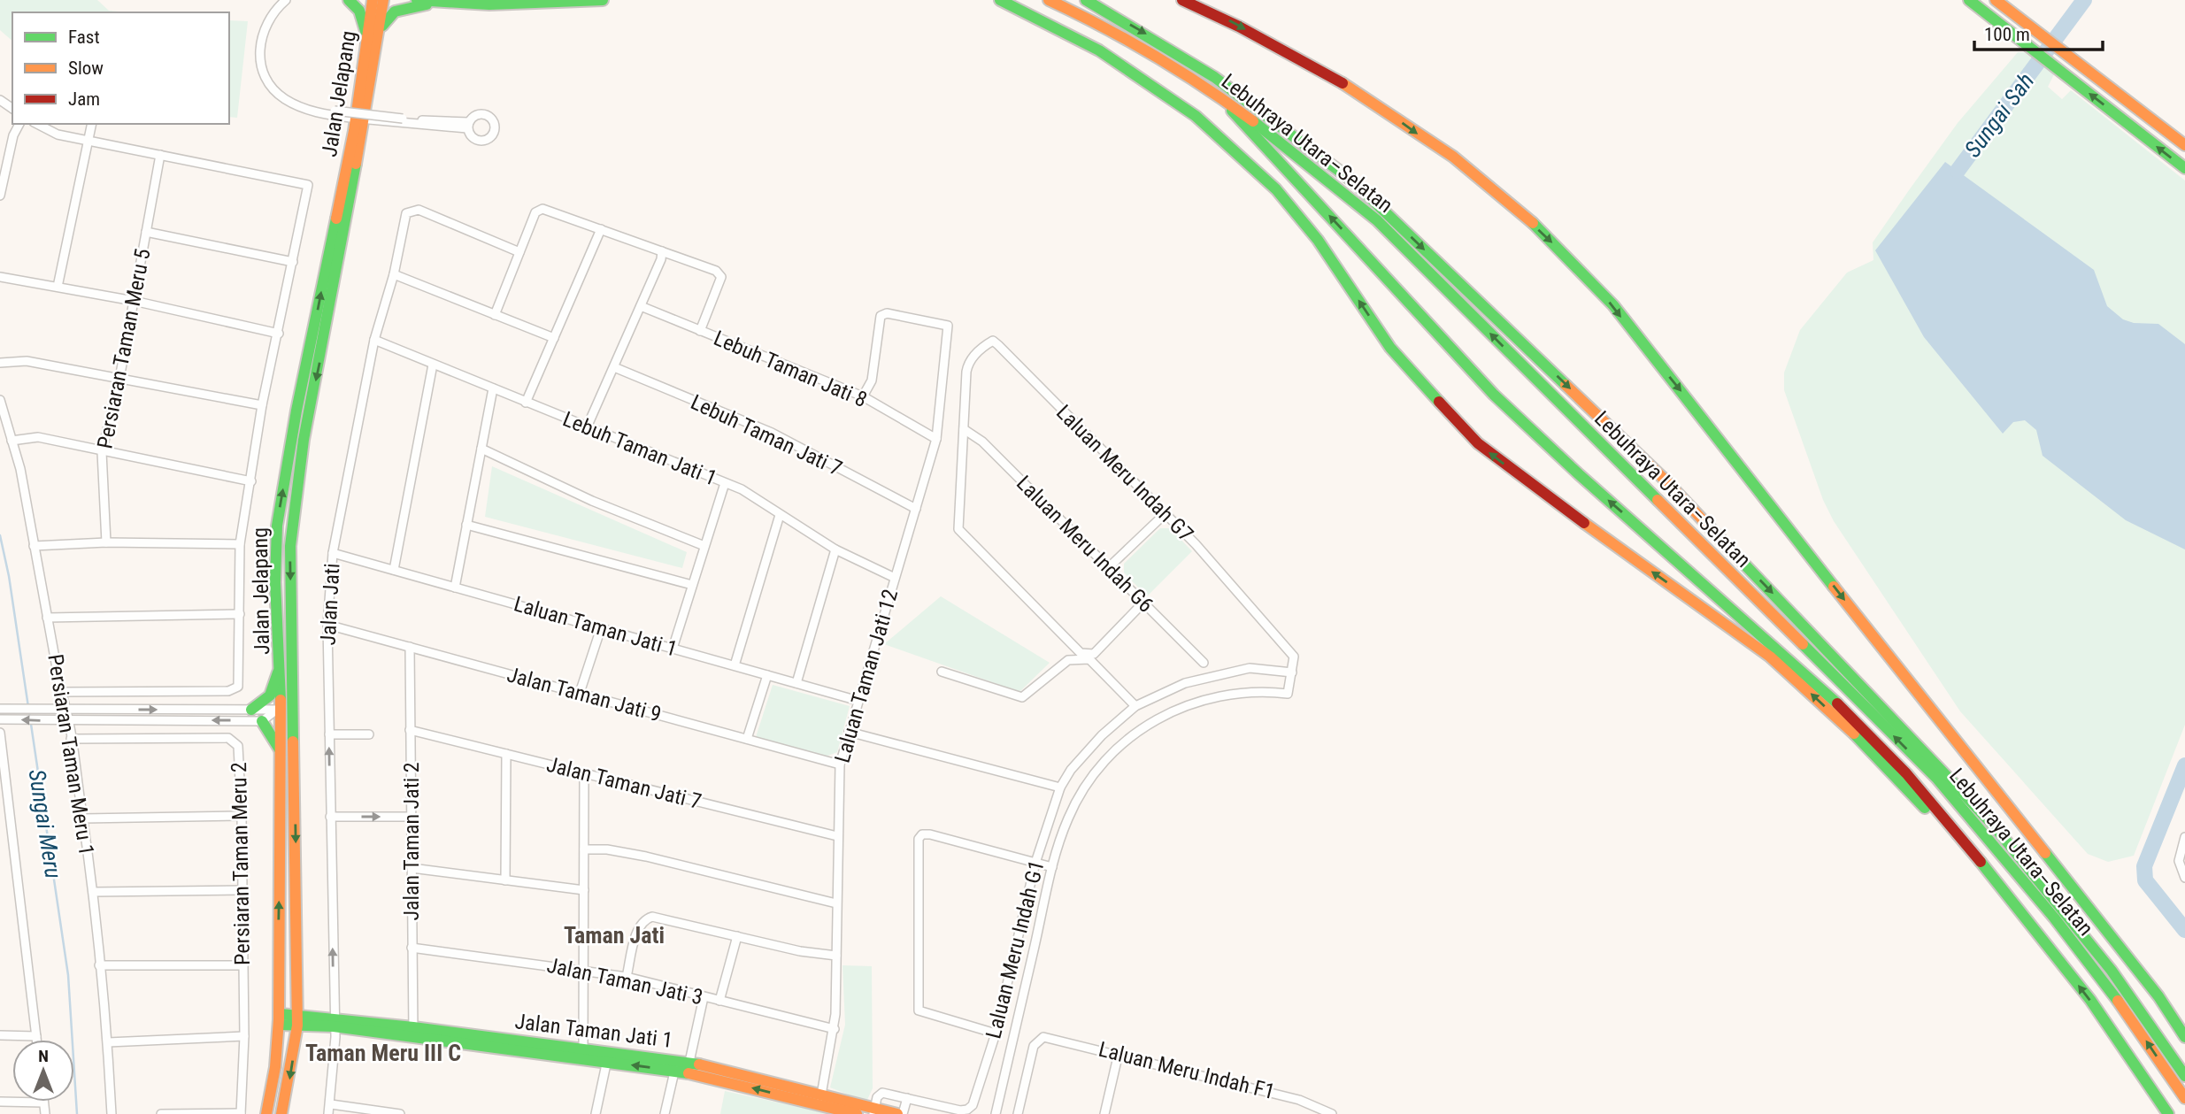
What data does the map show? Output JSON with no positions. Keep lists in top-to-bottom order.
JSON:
{
  "streets": {
    "main road": ["Jalan Jelapang", "Lebuhraya Utara–Selatan", "Jalan Taman Jati 1"],
    "street": [
      "Persiaran Taman Meru 5",
      "Lebuh Taman Jati 8",
      "Lebuh Taman Jati 7",
      "Lebuh Taman Jati 1",
      "Laluan Meru Indah G7",
      "Laluan Meru Indah G6",
      "Jalan Jati",
      "Laluan Taman Jati 1",
      "Laluan Taman Jati 12",
      "Jalan Taman Jati 9",
      "Persiaran Taman Meru 1",
      "Jalan Taman Jati 7",
      "Jalan Taman Jati 2",
      "Persiaran Taman Meru 2",
      "Laluan Meru Indah G1",
      "Jalan Taman Jati 3",
      "Laluan Meru Indah F1"
    ]
  },
  "crossings": [
    ["Jalan Jelapang", "Jalan Taman Jati 1"],
    ["Lebuh Taman Jati 8", "Laluan Taman Jati 12"],
    ["Lebuh Taman Jati 7", "Laluan Taman Jati 12"],
    ["Lebuh Taman Jati 1", "Jalan Jati"],
    ["Lebuh Taman Jati 1", "Laluan Taman Jati 12"],
    ["Laluan Meru Indah G7", "Laluan Meru Indah G6"],
    ["Laluan Meru Indah G7", "Laluan Meru Indah G1"],
    ["Jalan Jati", "Laluan Taman Jati 1"],
    ["Jalan Jati", "Jalan Taman Jati 9"],
    ["Jalan Jati", "Jalan Taman Jati 1"],
    ["Laluan Taman Jati 1", "Laluan Taman Jati 12"],
    ["Laluan Taman Jati 12", "Jalan Taman Jati 9"],
    ["Laluan Taman Jati 12", "Jalan Taman Jati 7"],
    ["Laluan Taman Jati 12", "Jalan Taman Jati 3"],
    ["Laluan Taman Jati 12", "Jalan Taman Jati 1"],
    ["Jalan Taman Jati 9", "Jalan Taman Jati 2"],
    ["Persiaran Taman Meru 1", "Persiaran Taman Meru 2"],
    ["Jalan Taman Jati 7", "Jalan Taman Jati 2"],
    ["Jalan Taman Jati 2", "Jalan Taman Jati 3"],
    ["Jalan Taman Jati 2", "Jalan Taman Jati 1"],
    ["Laluan Meru Indah G1", "Jalan Taman Jati 1"]
  ],
  "districts": ["Taman Jati", "Taman Meru III C"],
  "water": ["Sungai Sah", "Sungai Meru"],
  "legend": ["Fast", "Slow", "Jam"],
  "scale_bar": "100 m",
  "north": "top"
}
